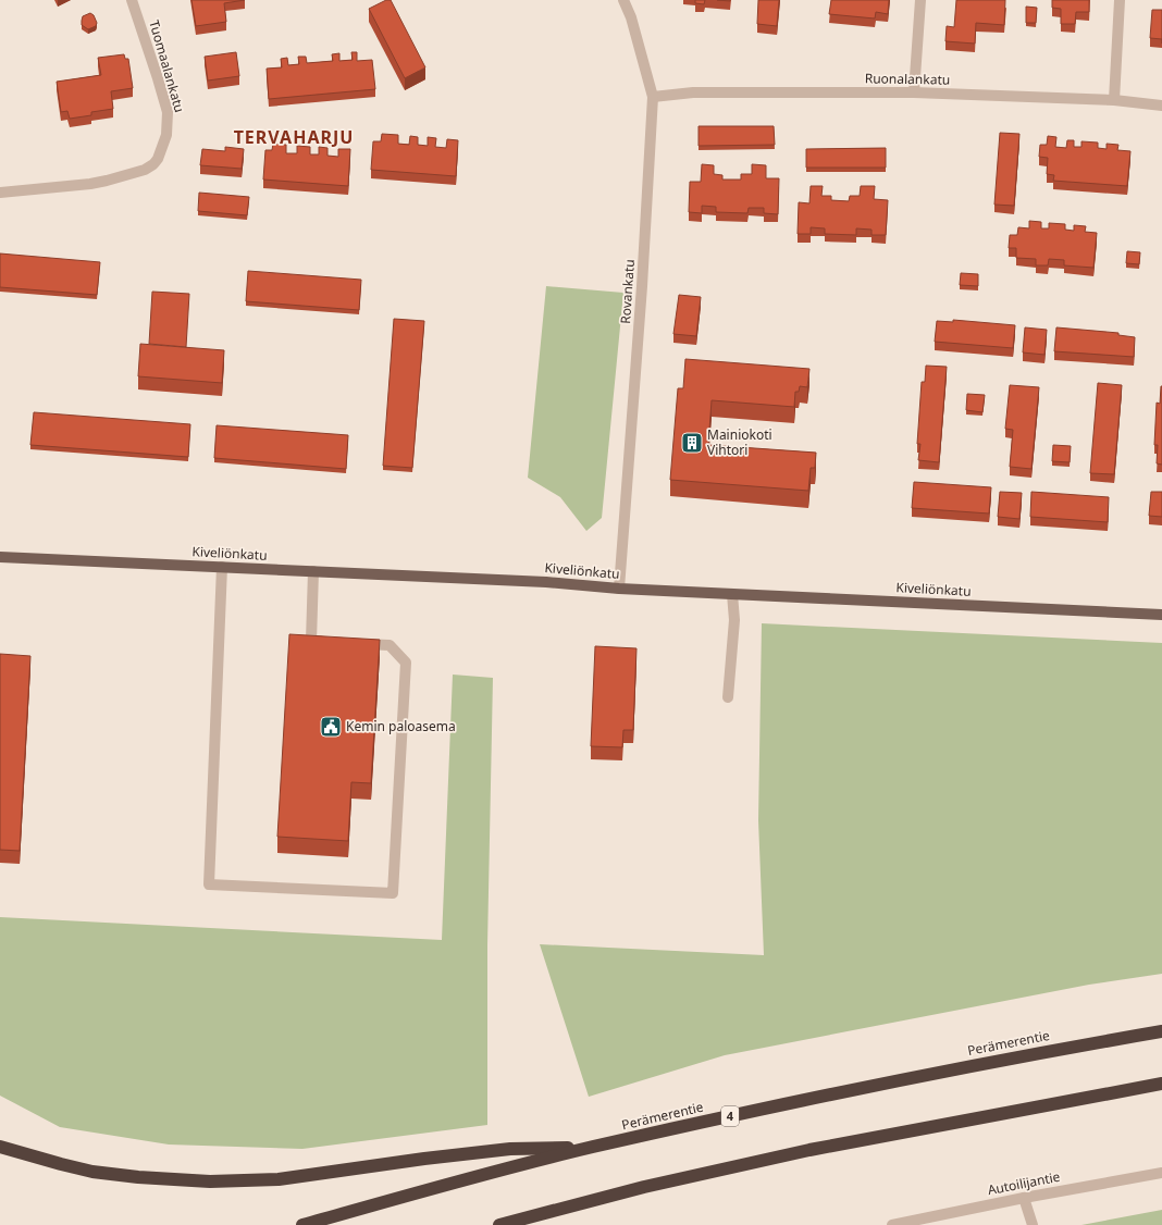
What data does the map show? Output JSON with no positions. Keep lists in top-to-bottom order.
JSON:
{
  "streets": {
    "highway": ["Perämerentie", "4"],
    "main road": ["Kiveliönkatu"],
    "street": [
      "Tuomaalankatu",
      "Ruonalankatu",
      "Rovankatu",
      "Autoilijantie"
    ]
  },
  "crossings": [
    ["Ruonalankatu", "Rovankatu"],
    ["Rovankatu", "Kiveliönkatu"]
  ],
  "districts": ["TERVAHARJU"],
  "places": {
    "building": ["Mainiokoti Vihtori"],
    "public building": ["Kemin paloasema"]
  }
}
